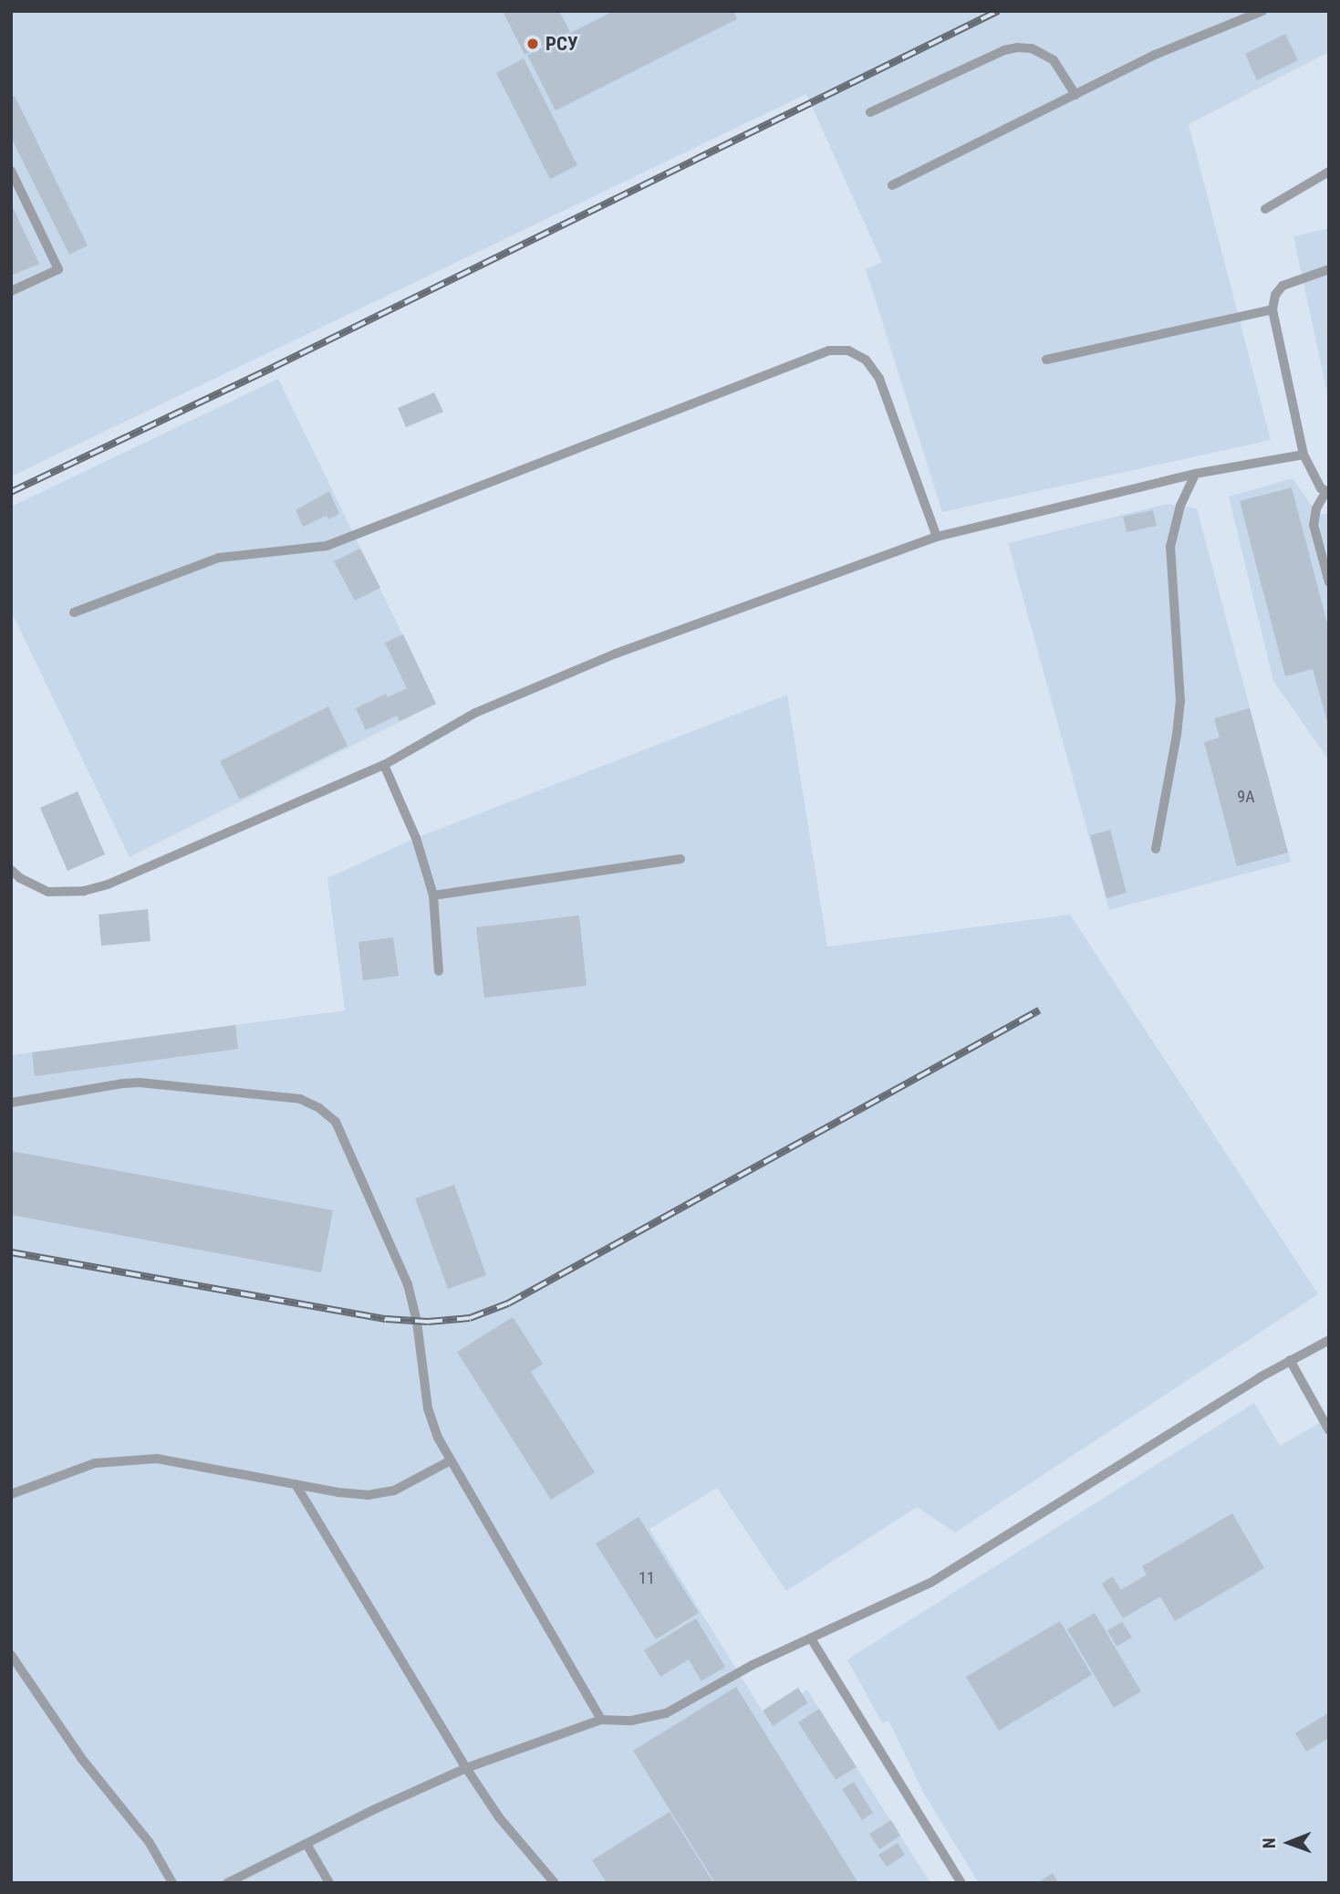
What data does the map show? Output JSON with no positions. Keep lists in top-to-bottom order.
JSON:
{
  "places": ["РСУ"],
  "house_numbers": ["9А", "11"],
  "north": "left"
}
